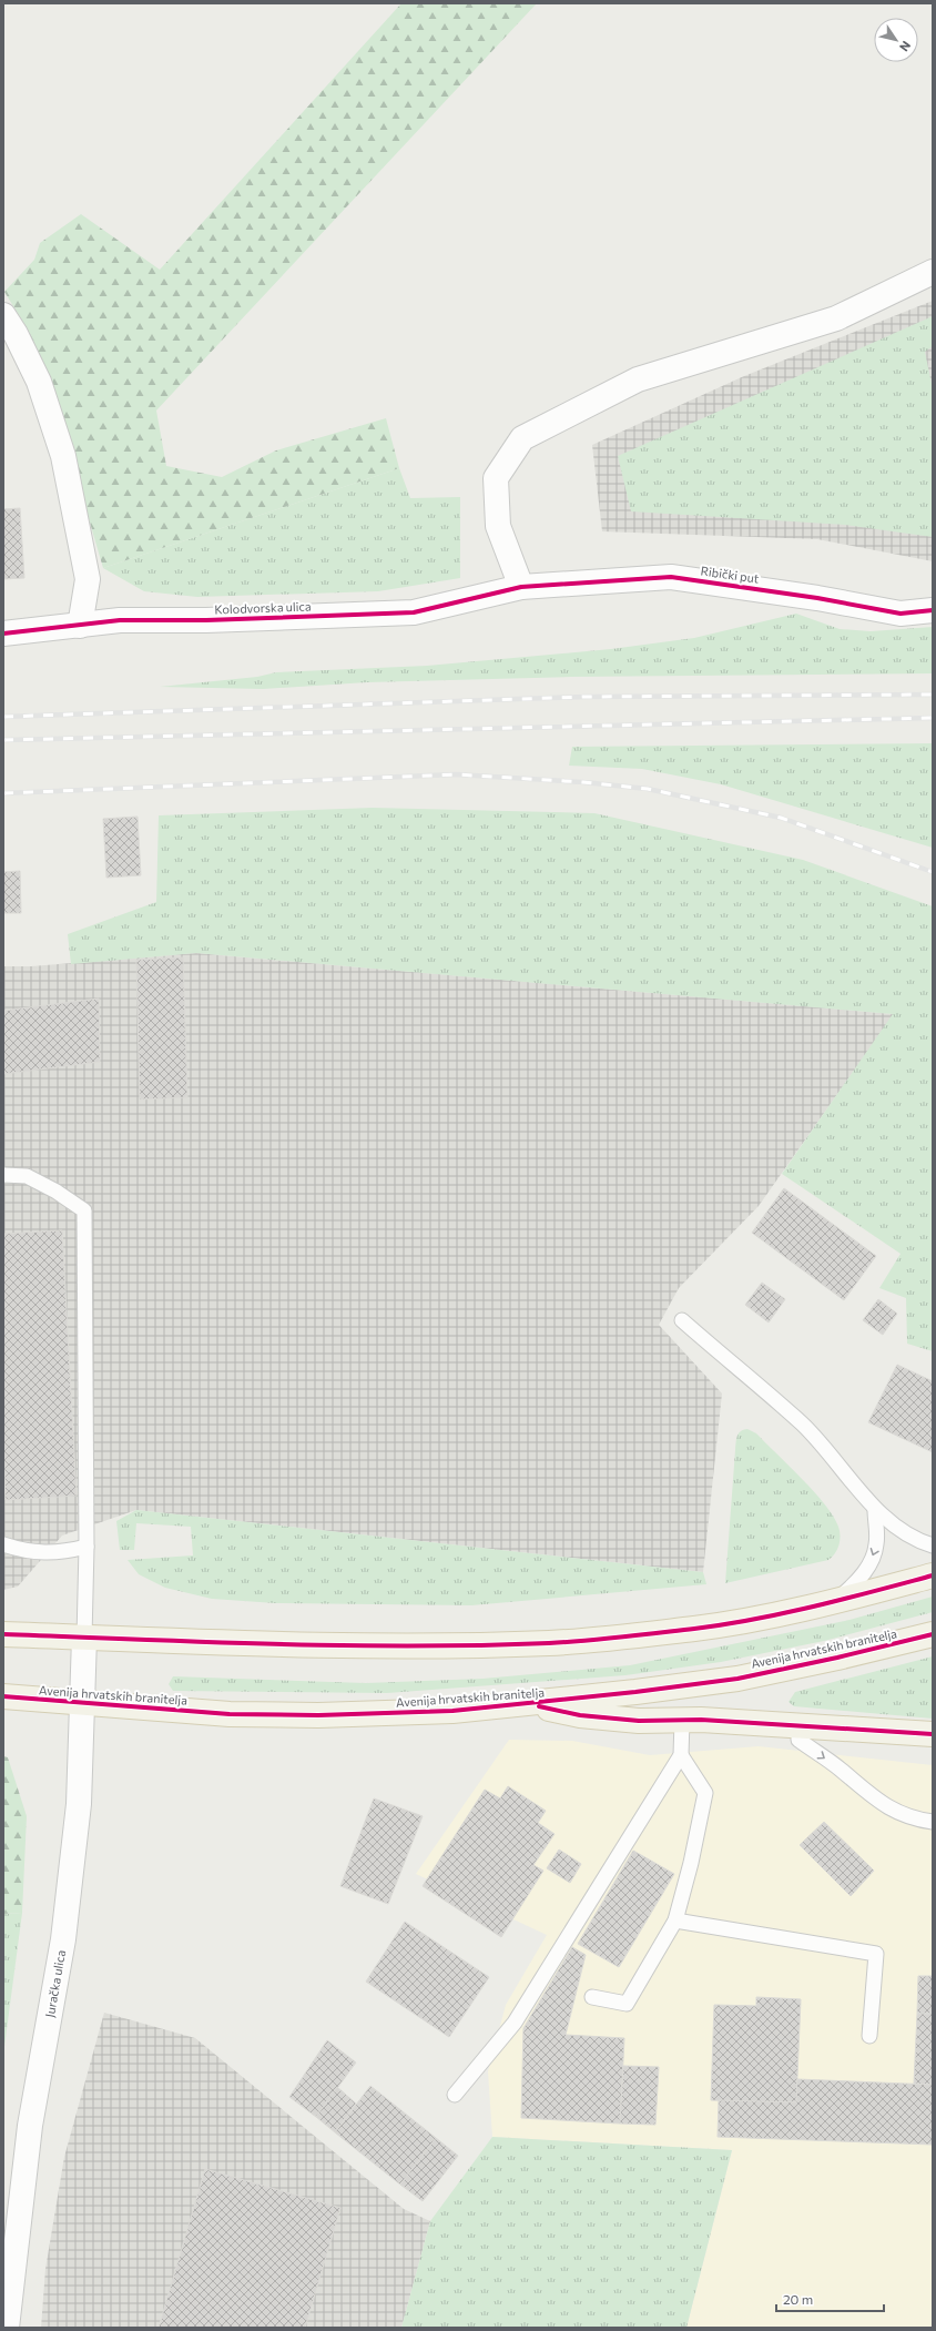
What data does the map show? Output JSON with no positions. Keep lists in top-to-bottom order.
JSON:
{
  "streets": {
    "main road": ["Avenija hrvatskih branitelja"],
    "street": ["Ribički put", "Kolodvorska ulica", "Juračka ulica"]
  },
  "crossings": [
    ["Ribički put", "Kolodvorska ulica"],
    ["Avenija hrvatskih branitelja", "Juračka ulica"]
  ],
  "scale_bar": "20 m",
  "north": "bottom right"
}
